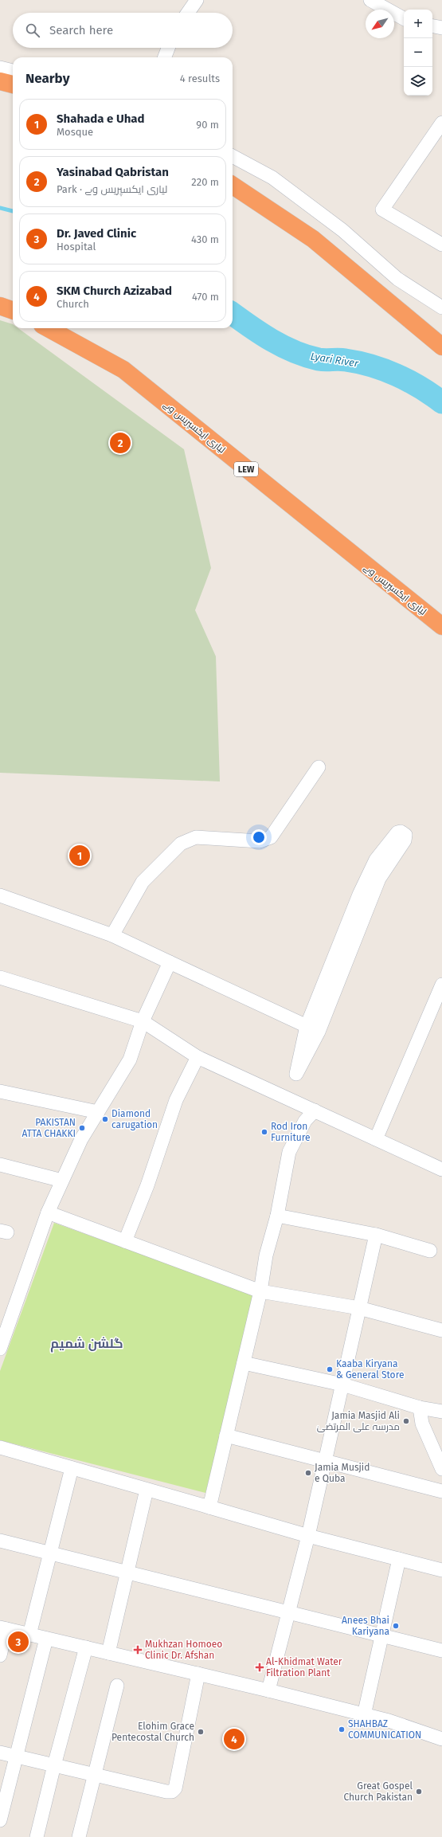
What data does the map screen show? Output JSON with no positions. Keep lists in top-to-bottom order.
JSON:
{
  "streets": {
    "highway": ["لیاری ایکسپریس وے", "LEW"]
  },
  "districts": ["گلشن شمیم"],
  "water": ["Lyari River"],
  "places": {
    "other": [
      "Diamond carugation",
      "PAKISTAN ATTA CHAKKI",
      "Rod Iron Furniture",
      "Kaaba Kiryana & General Store",
      "Jamia Masjid Ali مدرسہ علی المرتضیٰ",
      "Jamia Musjid e Quba",
      "Anees Bhai Kariyana",
      "SHAHBAZ COMMUNICATION",
      "Elohim Grace Pentecostal Church",
      "Great Gospel Church Pakistan"
    ],
    "health": ["Mukhzan Homoeo Clinic Dr. Afshan", "Al-Khidmat Water Filtration Plant"]
  },
  "north": "bottom left",
  "page": {
    "map_buttons": ["+", "−"],
    "search": "Search here",
    "heading": ["Nearby", "4 results"],
    "list": [
      {
        "mark": "1",
        "name": "Shahada e Uhad",
        "note": "Mosque",
        "value": "90 m"
      },
      {
        "mark": "2",
        "name": "Yasinabad Qabristan",
        "note": "Park · لیاری ایکسپریس وے",
        "value": "220 m"
      },
      {
        "mark": "3",
        "name": "Dr. Javed Clinic",
        "note": "Hospital",
        "value": "430 m"
      },
      {
        "mark": "4",
        "name": "SKM Church Azizabad",
        "note": "Church",
        "value": "470 m"
      }
    ],
    "pins": [
      "2",
      "1",
      "3",
      "4"
    ]
  }
}
